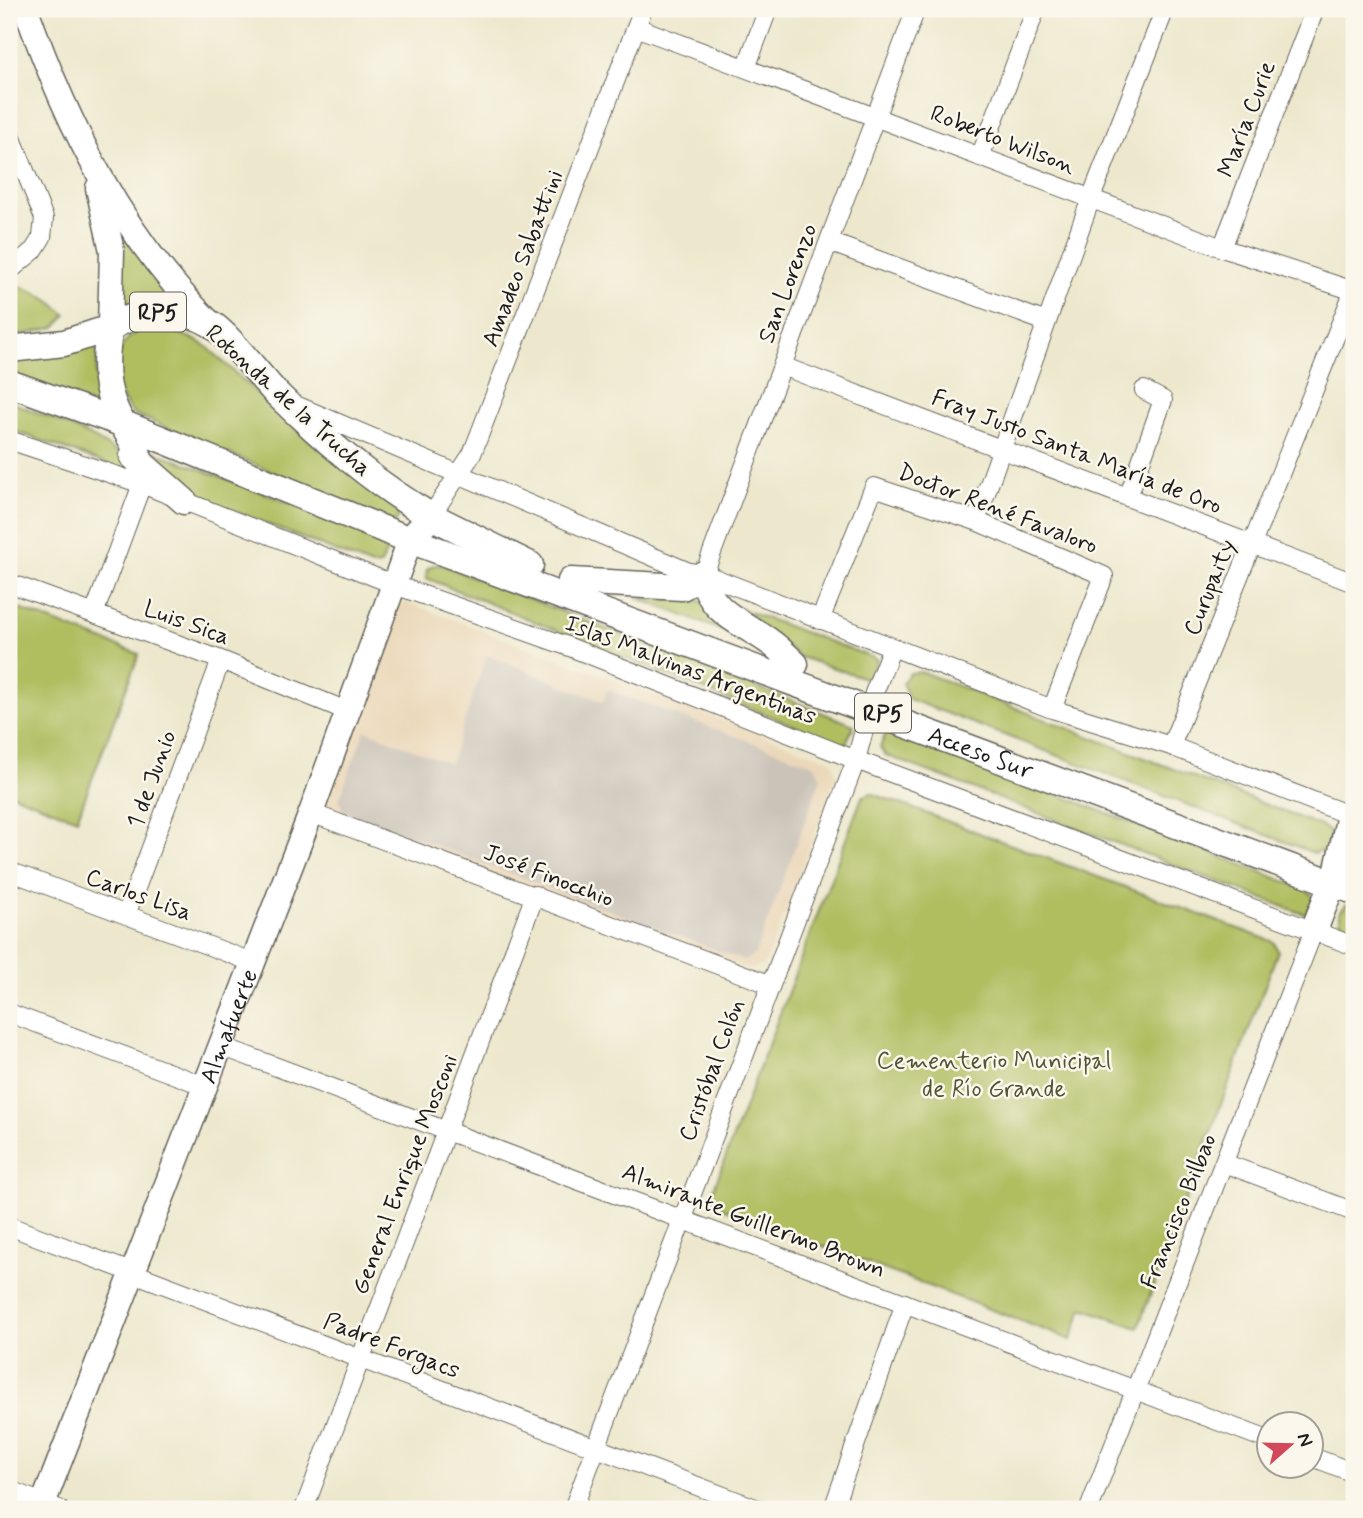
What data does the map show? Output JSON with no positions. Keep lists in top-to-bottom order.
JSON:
{
  "streets": {
    "main road": ["RP5", "Rotonda de la Trucha", "Acceso Sur"],
    "street": [
      "María Curie",
      "Roberto Wilson",
      "Amadeo Sabattini",
      "San Lorenzo",
      "Fray Justo Santa María de Oro",
      "Doctor René Favaloro",
      "Curupaity",
      "Luis Sica",
      "Islas Malvinas Argentinas",
      "1 de Junio",
      "José Finocchio",
      "Carlos Lisa",
      "Almafuerte",
      "Cristóbal Colón",
      "General Enrique Mosconi",
      "Francisco Bilbao",
      "Almirante Guillermo Brown",
      "Padre Forgacs"
    ]
  },
  "crossings": [
    ["María Curie", "Roberto Wilson"],
    ["Roberto Wilson", "Amadeo Sabattini"],
    ["Roberto Wilson", "San Lorenzo"],
    ["Roberto Wilson", "Curupaity"],
    ["Amadeo Sabattini", "Rotonda de la Trucha"],
    ["Amadeo Sabattini", "Acceso Sur"],
    ["San Lorenzo", "Fray Justo Santa María de Oro"],
    ["RP5", "Rotonda de la Trucha"],
    ["Rotonda de la Trucha", "Acceso Sur"],
    ["Rotonda de la Trucha", "Almafuerte"],
    ["Fray Justo Santa María de Oro", "Curupaity"],
    ["Luis Sica", "1 de Junio"],
    ["Luis Sica", "Almafuerte"],
    ["Islas Malvinas Argentinas", "Almafuerte"],
    ["Islas Malvinas Argentinas", "Cristóbal Colón"],
    ["Islas Malvinas Argentinas", "Francisco Bilbao"],
    ["Acceso Sur", "Almafuerte"],
    ["Acceso Sur", "Cristóbal Colón"],
    ["1 de Junio", "Carlos Lisa"],
    ["José Finocchio", "Almafuerte"],
    ["José Finocchio", "Cristóbal Colón"],
    ["José Finocchio", "General Enrique Mosconi"],
    ["Carlos Lisa", "Almafuerte"],
    ["Almafuerte", "Almirante Guillermo Brown"],
    ["Almafuerte", "Padre Forgacs"],
    ["Cristóbal Colón", "Almirante Guillermo Brown"],
    ["Cristóbal Colón", "Padre Forgacs"],
    ["General Enrique Mosconi", "Almirante Guillermo Brown"],
    ["General Enrique Mosconi", "Padre Forgacs"],
    ["Francisco Bilbao", "Almirante Guillermo Brown"]
  ],
  "parks": ["Cementerio Municipal de Río Grande"],
  "north": "right"
}
